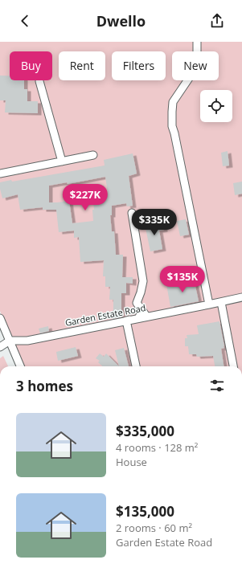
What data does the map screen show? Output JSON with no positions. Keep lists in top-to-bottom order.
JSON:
{
  "streets": {
    "street": ["Garden Estate Road"]
  },
  "page": {
    "header": "Dwello",
    "chip": [
      "Buy",
      "Rent",
      "Filters",
      "New"
    ],
    "price": ["$227K", "$335K", "$135K"],
    "heading": "3 homes",
    "list": [
      {
        "name": "$335,000",
        "note": "4 rooms · 128 m² · House"
      },
      {
        "name": "$135,000",
        "note": "2 rooms · 60 m² · Garden Estate Road"
      }
    ]
  }
}
